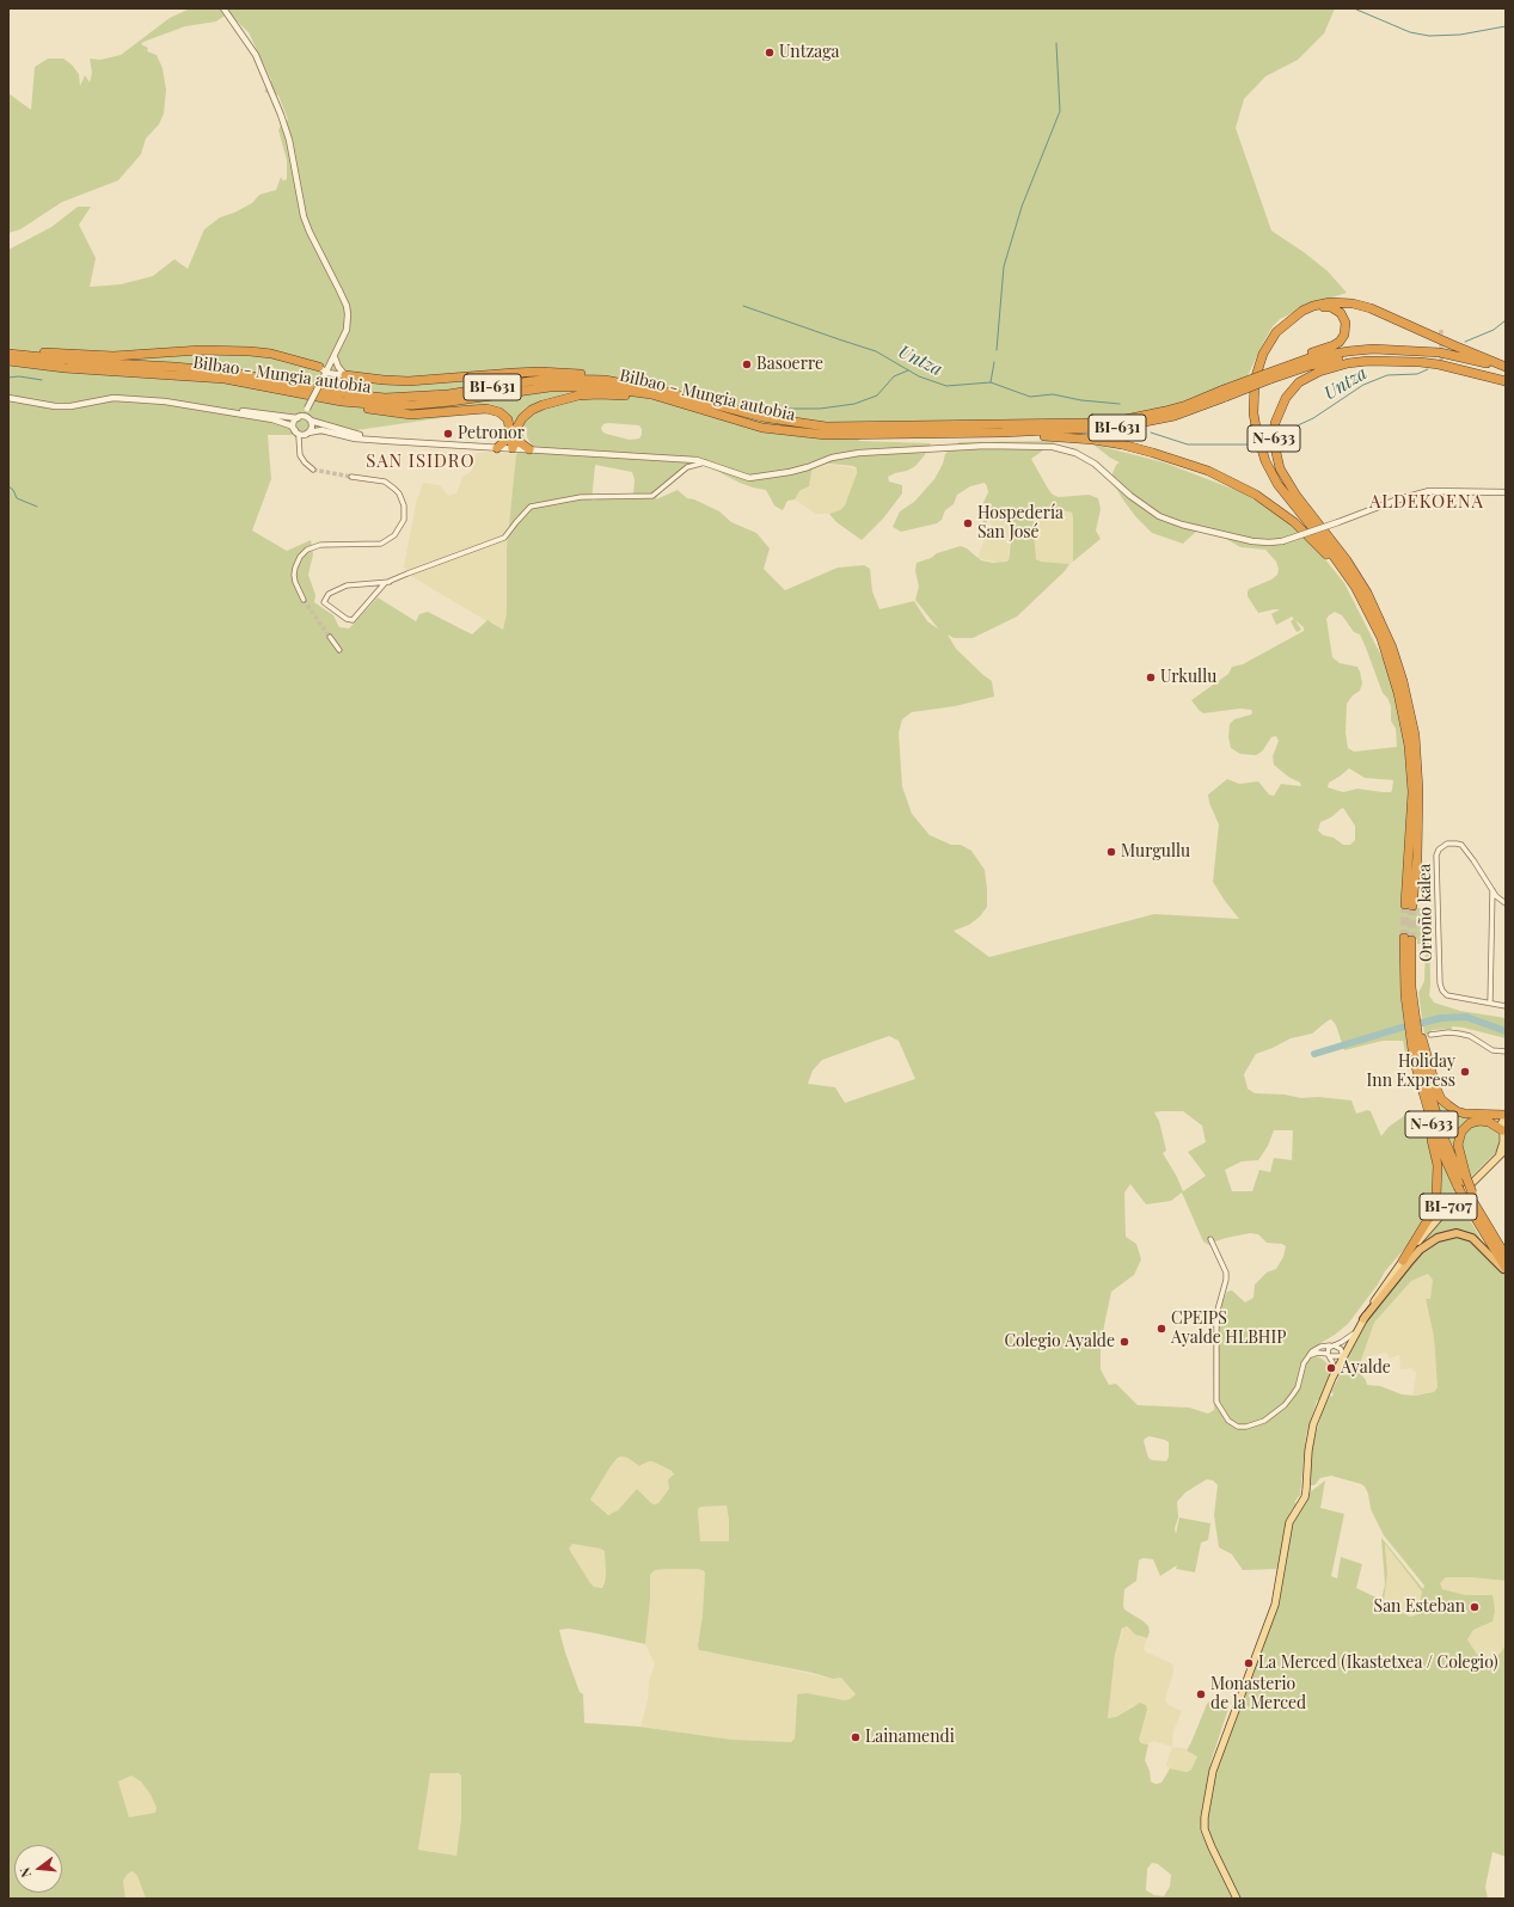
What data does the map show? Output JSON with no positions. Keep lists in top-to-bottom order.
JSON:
{
  "streets": {
    "highway": ["Bilbao - Mungia autobia", "BI-631", "N-633"],
    "main road": ["BI-707"],
    "street": ["Orroño kalea"]
  },
  "districts": ["SAN ISIDRO", "ALDEKOENA"],
  "water": ["Untza"],
  "places": [
    "Untzaga",
    "Basoerre",
    "Petronor",
    "Hospedería San José",
    "Urkullu",
    "Murgullu",
    "Holiday Inn Express",
    "CPEIPS Ayalde HLBHIP",
    "Colegio Ayalde",
    "Ayalde",
    "San Esteban",
    "La Merced (Ikastetxea / Colegio)",
    "Monasterio de la Merced",
    "Lainamendi"
  ],
  "north": "left"
}
